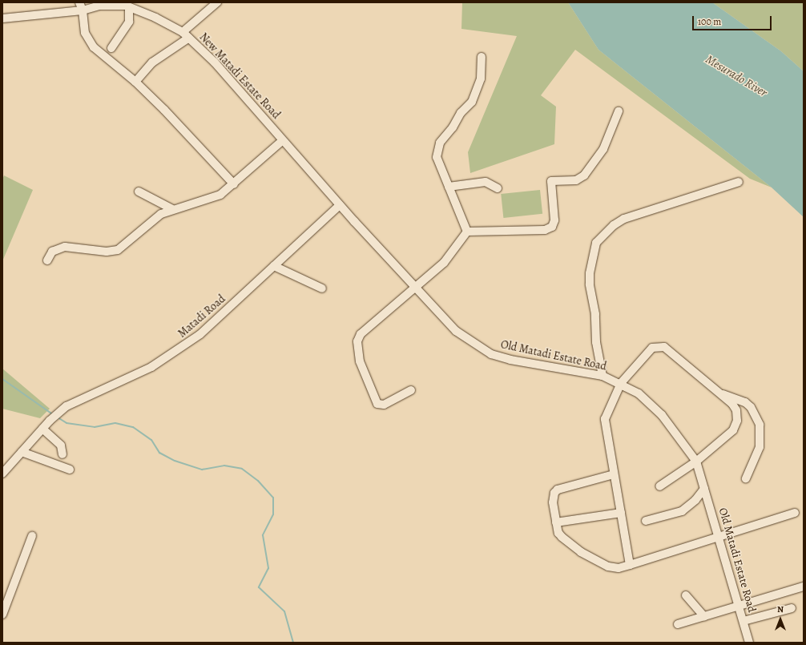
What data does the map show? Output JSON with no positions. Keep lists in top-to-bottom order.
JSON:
{
  "streets": {
    "street": ["New Matadi Estate Road", "Matadi Road", "Old Matadi Estate Road"]
  },
  "crossings": [
    ["New Matadi Estate Road", "Matadi Road"],
    ["New Matadi Estate Road", "Old Matadi Estate Road"],
    ["Matadi Road", "Old Matadi Estate Road"]
  ],
  "water": ["Mesurado River"],
  "scale_bar": "100 m",
  "north": "top"
}
